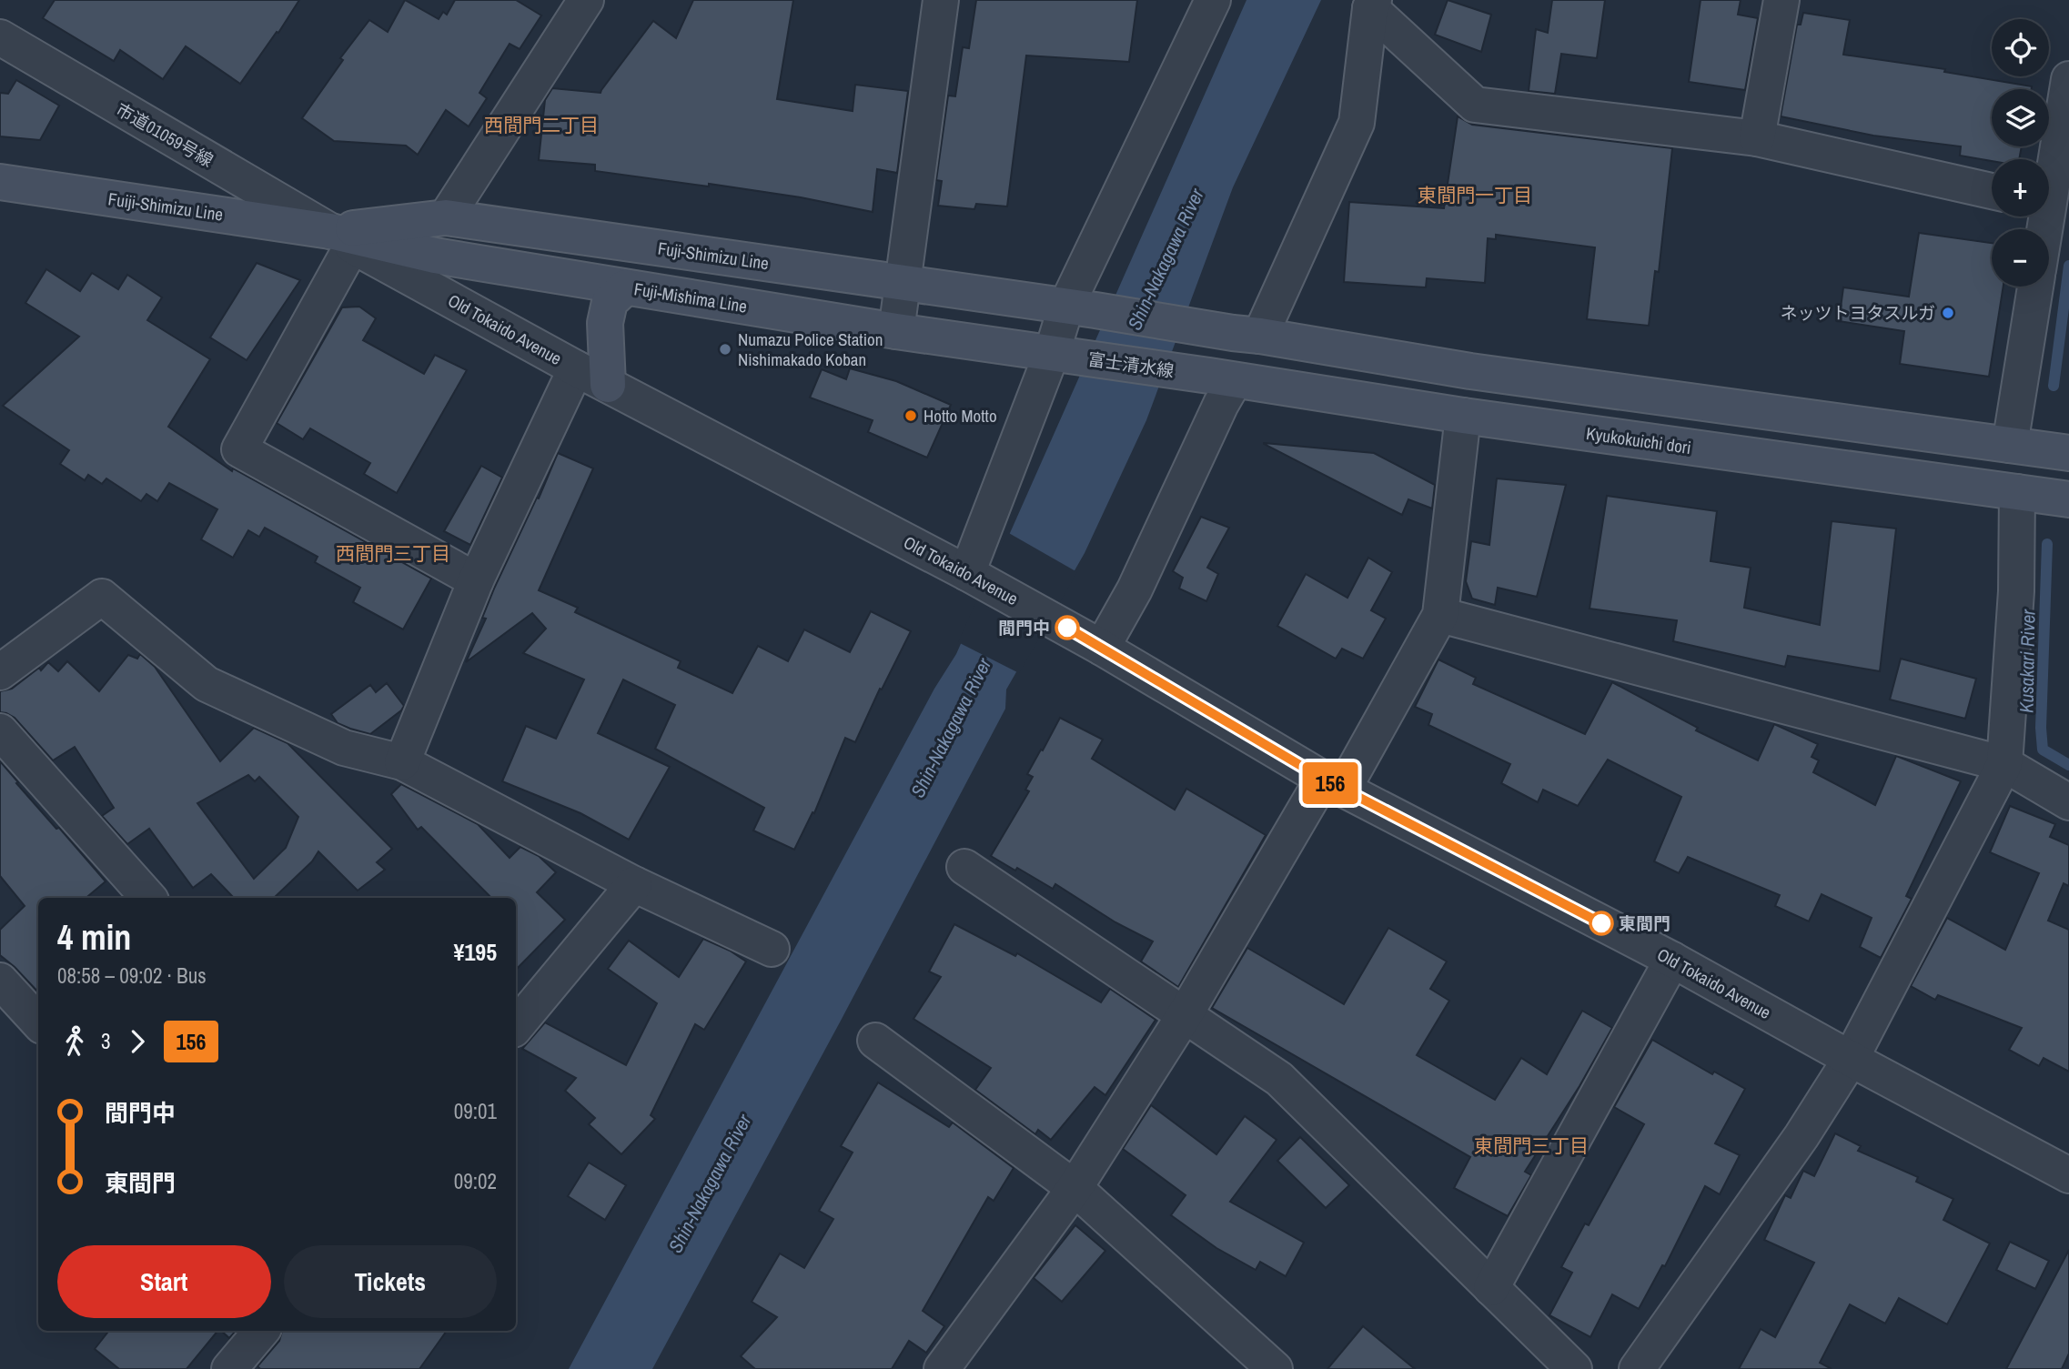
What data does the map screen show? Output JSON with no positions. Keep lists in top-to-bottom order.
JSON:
{
  "streets": {
    "main road": [
      "Fuiji-Shimizu Line",
      "Fuji-Shimizu Line",
      "Fuji-Mishima Line",
      "富士清水線",
      "Kyukokuichi dori"
    ],
    "street": ["市道01059号線", "Old Tokaido Avenue"]
  },
  "crossings": [
    ["市道01059号線", "Fuiji-Shimizu Line"],
    ["市道01059号線", "Fuji-Shimizu Line"],
    ["市道01059号線", "Fuji-Mishima Line"],
    ["市道01059号線", "Old Tokaido Avenue"],
    ["Fuiji-Shimizu Line", "Fuji-Shimizu Line"],
    ["Fuiji-Shimizu Line", "Fuji-Mishima Line"],
    ["Fuiji-Shimizu Line", "Old Tokaido Avenue"],
    ["Fuji-Shimizu Line", "Fuji-Mishima Line"],
    ["Fuji-Shimizu Line", "Old Tokaido Avenue"],
    ["Fuji-Mishima Line", "Old Tokaido Avenue"],
    ["Fuji-Mishima Line", "富士清水線"],
    ["富士清水線", "Kyukokuichi dori"]
  ],
  "districts": [
    "西間門二丁目",
    "東間門一丁目",
    "西間門三丁目",
    "東間門三丁目"
  ],
  "water": ["Shin-Nakagawa River", "Kusakari River"],
  "places": [
    "ネッツトヨタスルガ",
    "Numazu Police Station Nishimakado Koban",
    "Hotto Motto",
    "間門中",
    "東間門"
  ],
  "lines": ["bus line 156"],
  "page": {
    "on_map": "156",
    "map_buttons": ["+", "−"],
    "heading": ["4 min", "08:58 – 09:02 · Bus", "¥195"],
    "legs": ["3", "156"],
    "list": [
      {
        "name": "間門中",
        "value": "09:01"
      },
      {
        "name": "東間門",
        "value": "09:02"
      }
    ],
    "buttons": ["Start", "Tickets"]
  }
}
